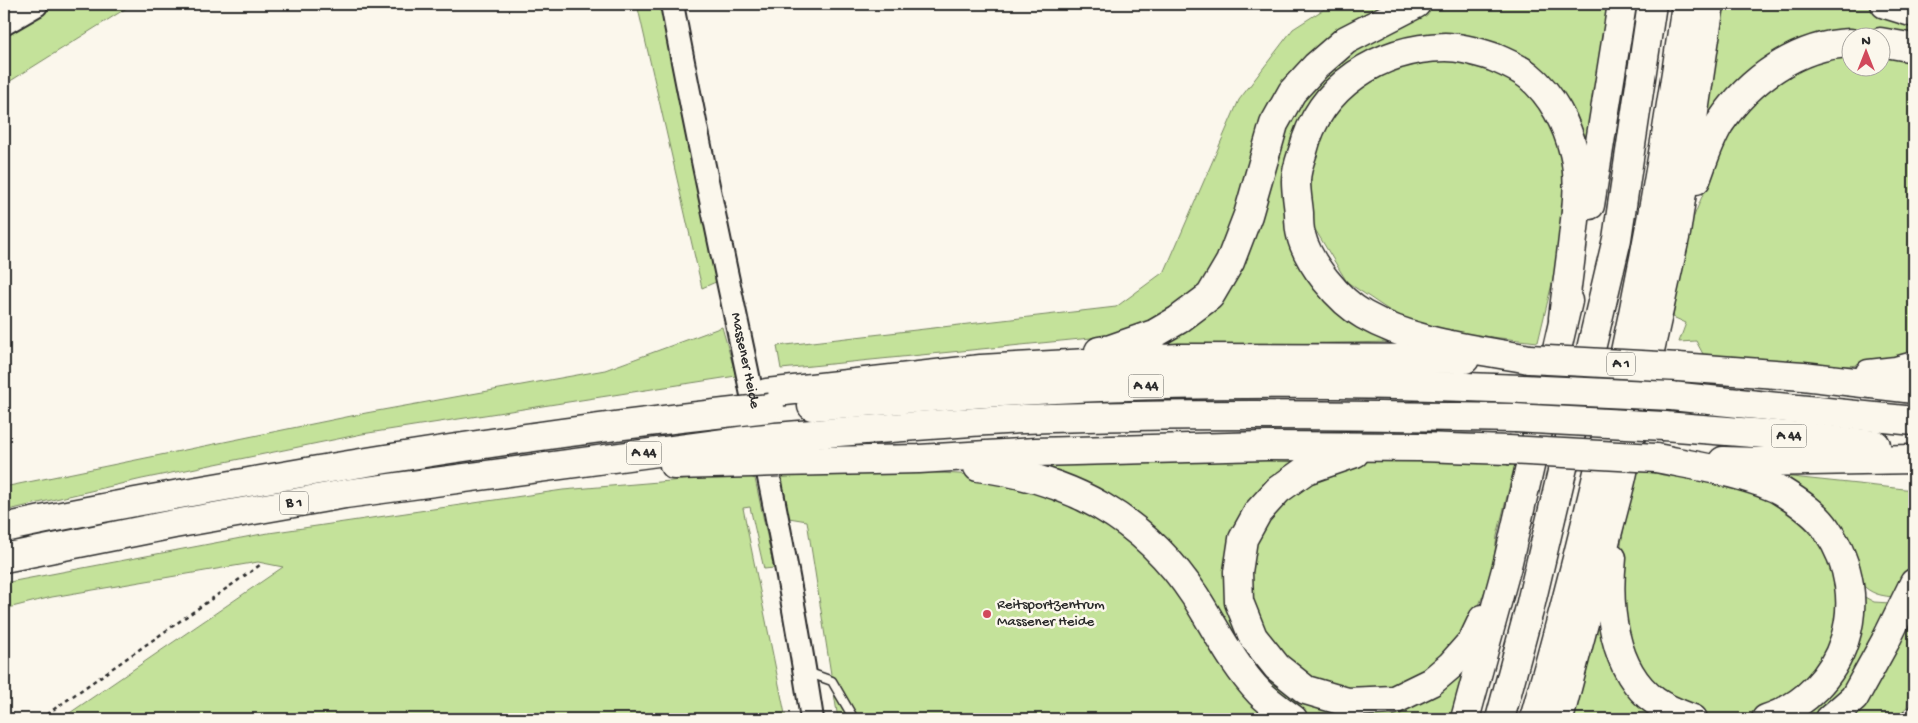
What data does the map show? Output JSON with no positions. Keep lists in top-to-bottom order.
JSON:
{
  "streets": {
    "highway": ["A 1", "A 44", "B 1"],
    "street": ["Massener Heide"]
  },
  "crossings": [
    ["A 44", "B 1"]
  ],
  "places": ["Reitsportzentrum Massener Heide"],
  "north": "top"
}
